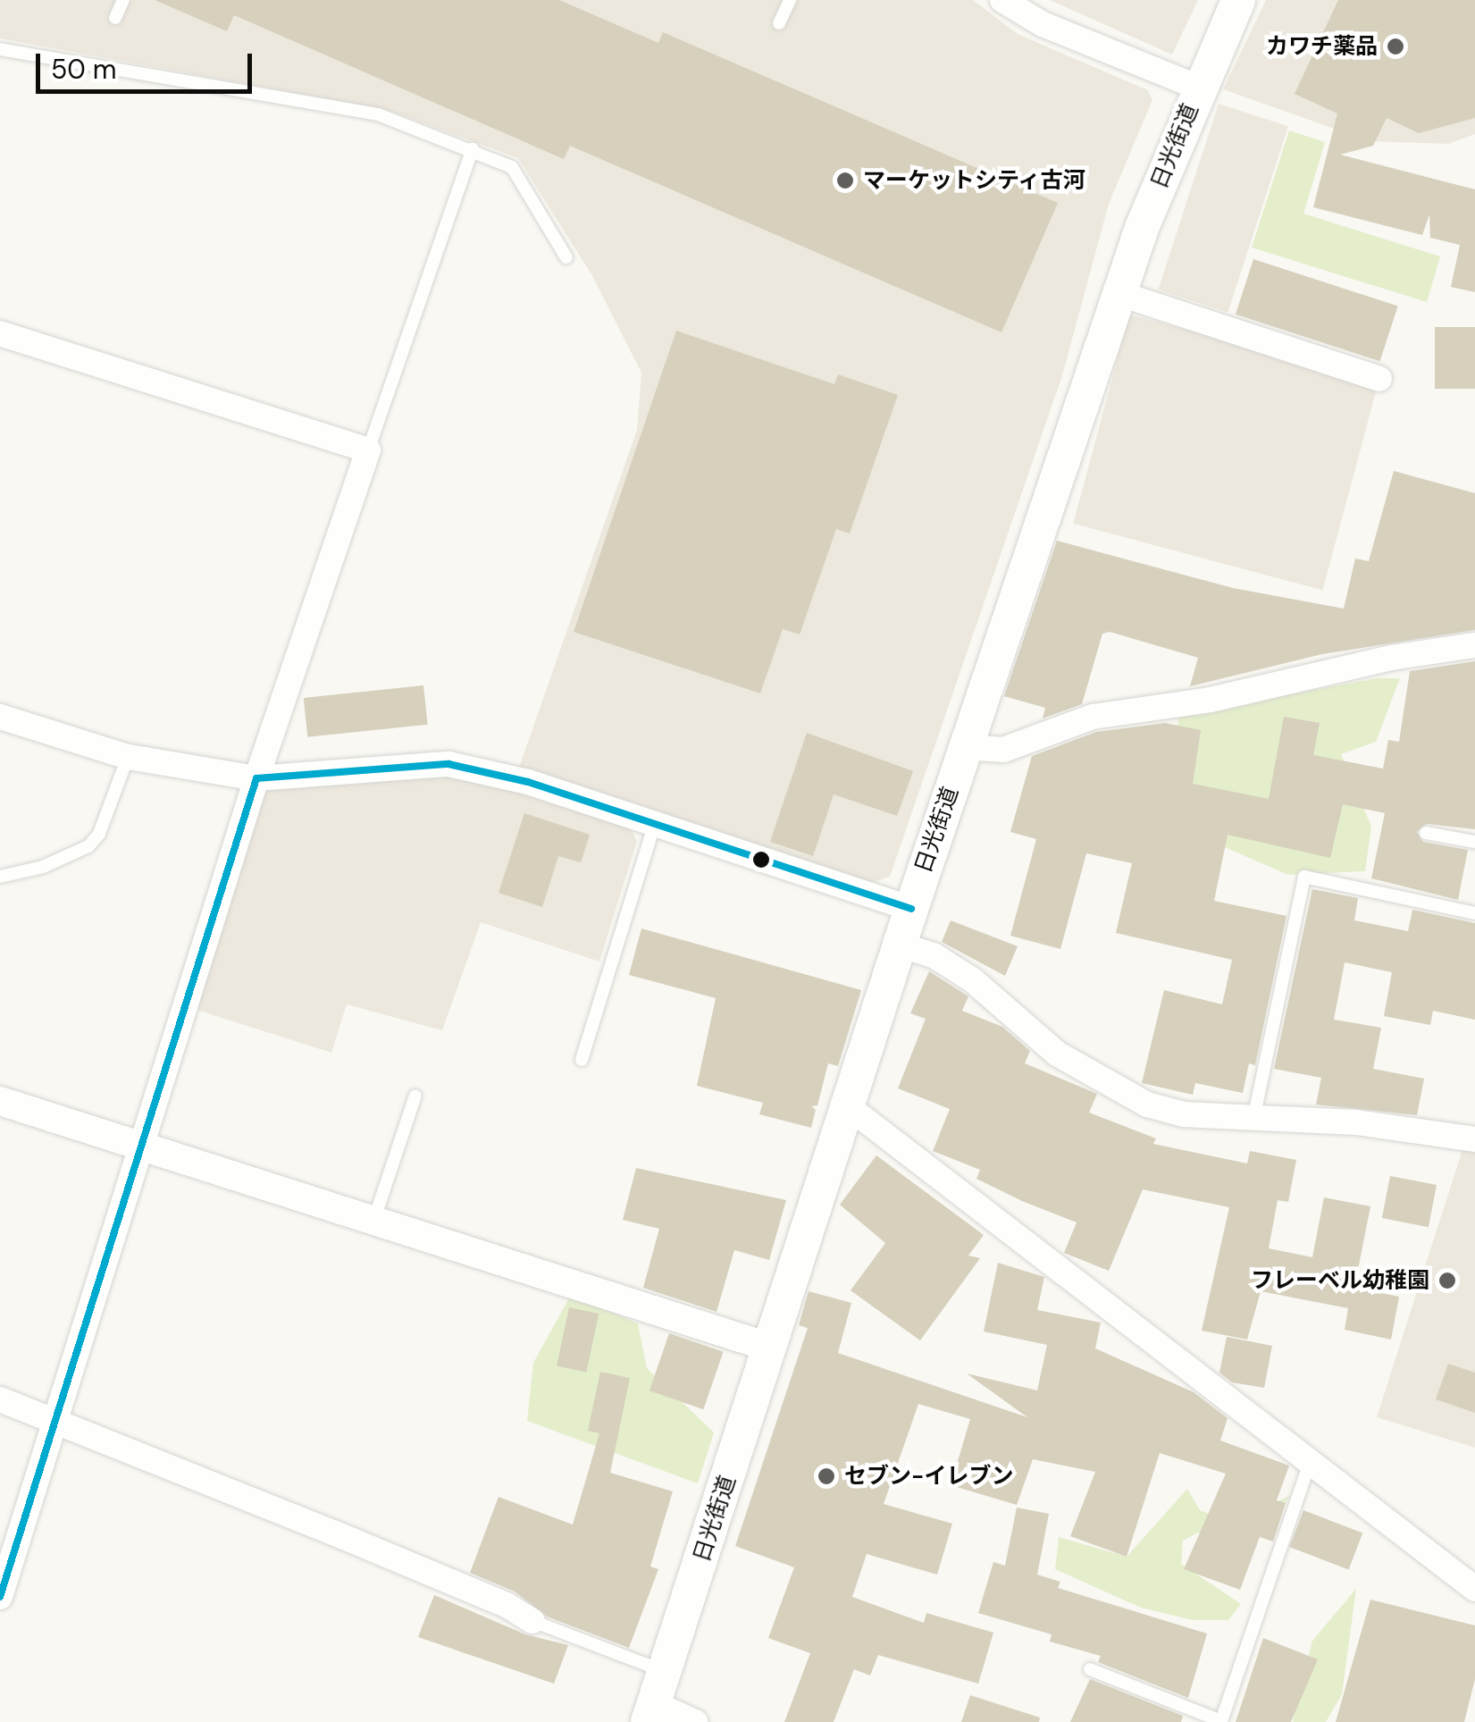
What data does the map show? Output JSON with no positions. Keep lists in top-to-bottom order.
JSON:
{
  "streets": {
    "main road": ["日光街道"]
  },
  "places": [
    "カワチ薬品",
    "マーケットシティ古河",
    "フレーベル幼稚園",
    "セブン-イレブン"
  ],
  "scale_bar": "50 m"
}
